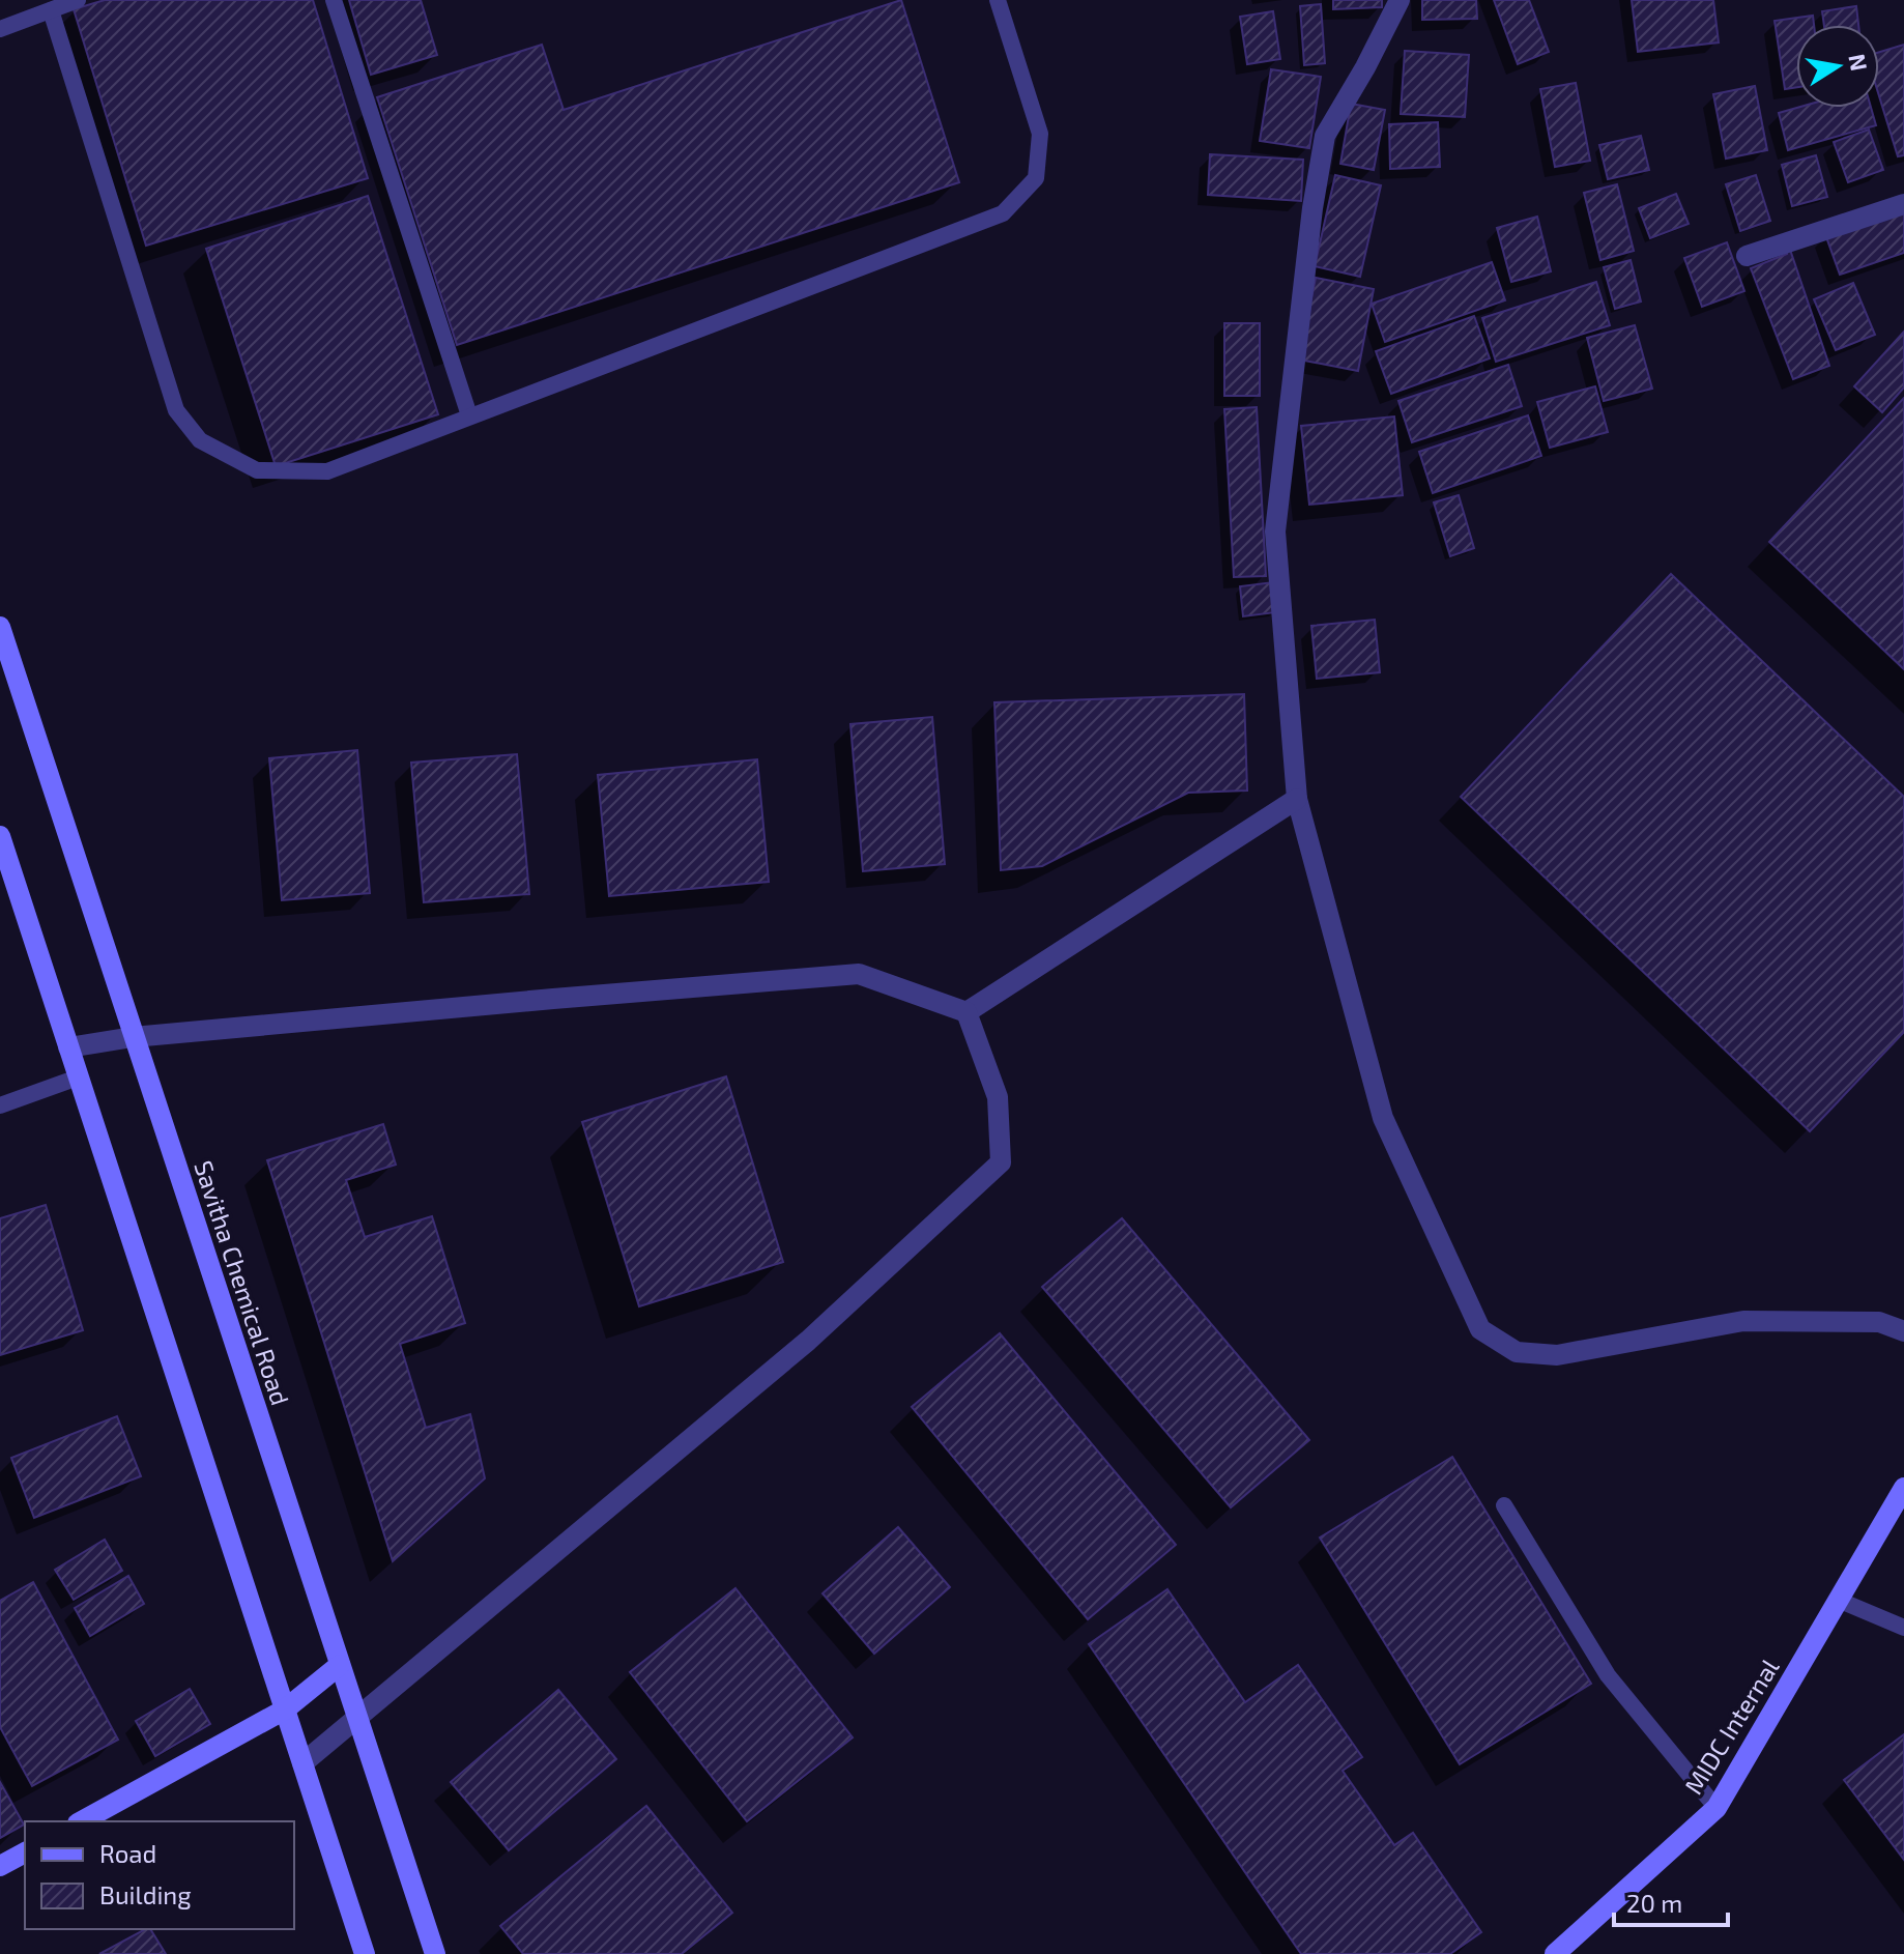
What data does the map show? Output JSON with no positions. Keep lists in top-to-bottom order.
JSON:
{
  "streets": {
    "main road": ["Savitha Chemical Road", "MIDC Internal"]
  },
  "legend": ["Road", "Building"],
  "scale_bar": "20 m",
  "north": "right"
}
